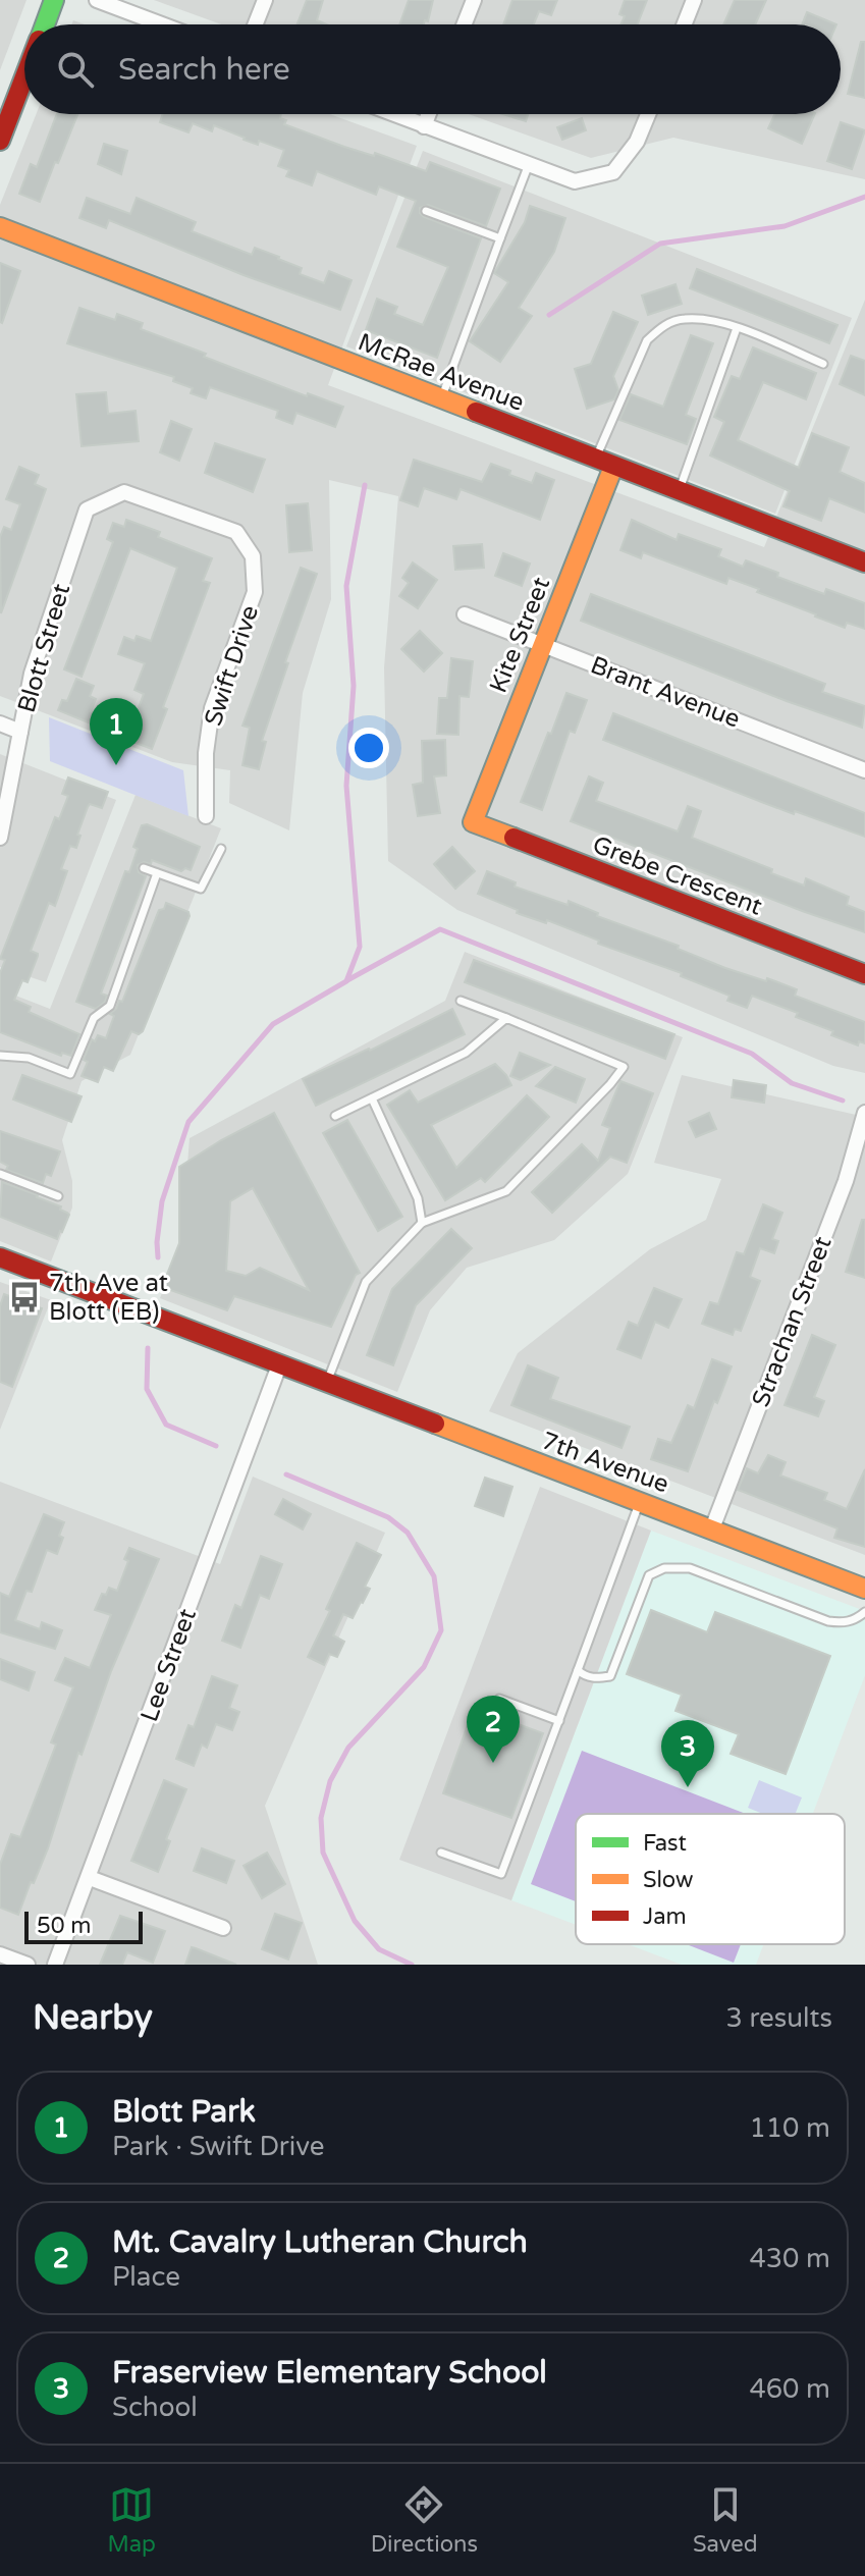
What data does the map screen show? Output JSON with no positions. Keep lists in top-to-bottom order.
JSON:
{
  "streets": {
    "street": [
      "McRae Avenue",
      "Kite Street",
      "Blott Street",
      "Swift Drive",
      "Brant Avenue",
      "Grebe Crescent",
      "Strachan Street",
      "7th Avenue",
      "Lee Street"
    ]
  },
  "crossings": [
    ["McRae Avenue", "Kite Street"],
    ["Kite Street", "Brant Avenue"],
    ["Kite Street", "Grebe Crescent"],
    ["Blott Street", "Swift Drive"],
    ["Strachan Street", "7th Avenue"],
    ["7th Avenue", "Lee Street"]
  ],
  "places": {
    "bus stop": ["7th Ave at Blott (EB)"]
  },
  "legend": ["Fast", "Slow", "Jam"],
  "scale_bar": "50 m",
  "page": {
    "search": "Search here",
    "pins": ["1", "2", "3"],
    "scale": "50 m",
    "heading": ["Nearby", "3 results"],
    "list": [
      {
        "mark": "1",
        "name": "Blott Park",
        "note": "Park · Swift Drive",
        "value": "110 m"
      },
      {
        "mark": "2",
        "name": "Mt. Cavalry Lutheran Church",
        "note": "Place",
        "value": "430 m"
      },
      {
        "mark": "3",
        "name": "Fraserview Elementary School",
        "note": "School",
        "value": "460 m"
      }
    ],
    "nav": ["Map", "Directions", "Saved"]
  }
}
